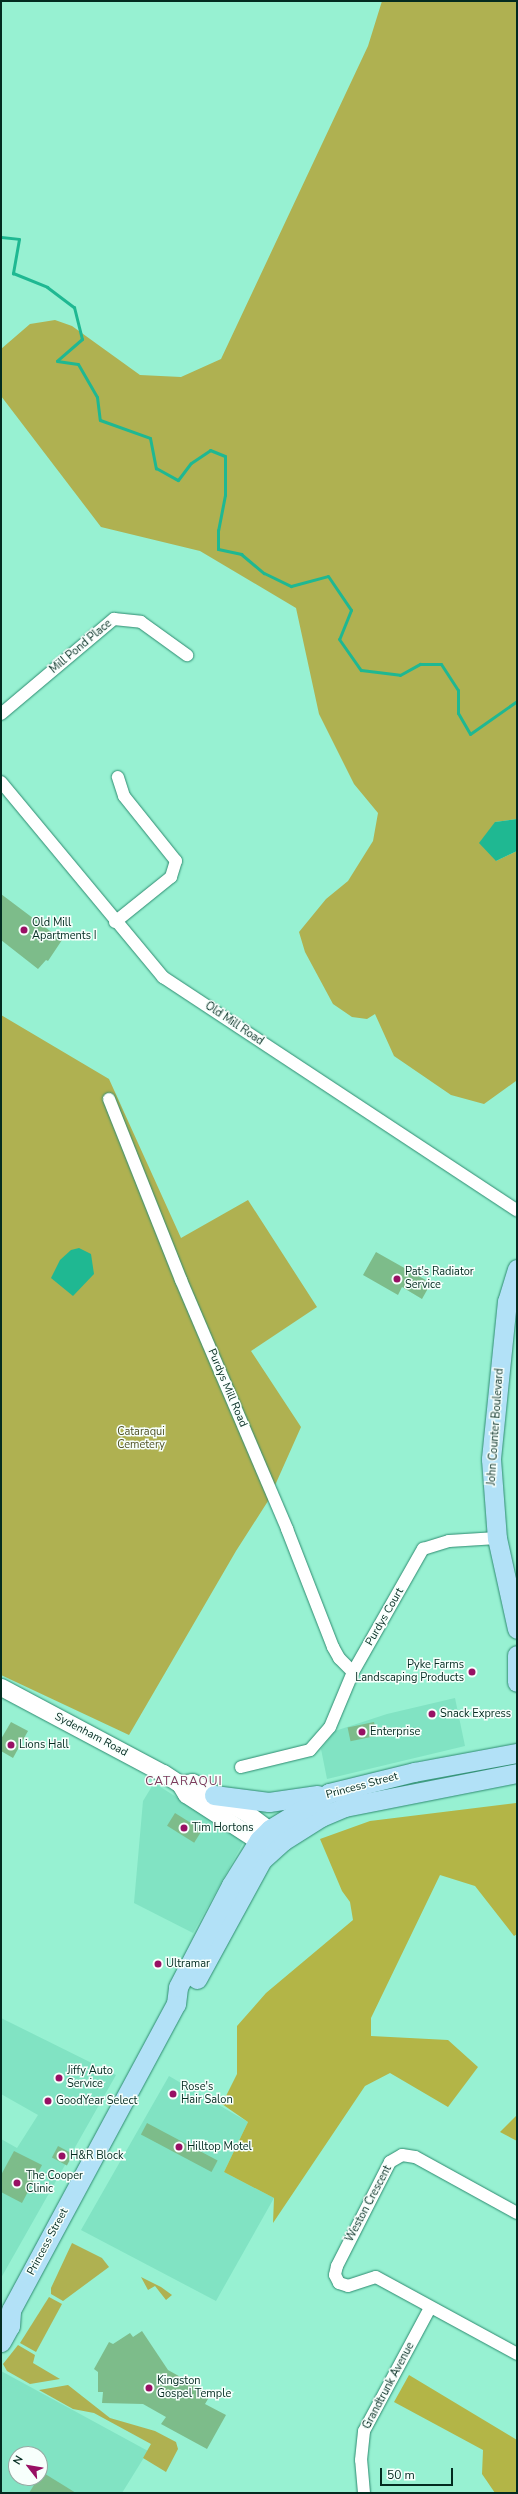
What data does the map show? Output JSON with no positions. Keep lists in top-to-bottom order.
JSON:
{
  "streets": {
    "main road": ["John Counter Boulevard", "Sydenham Road", "Princess Street"],
    "street": [
      "Mill Pond Place",
      "Old Mill Road",
      "Purdys Mill Road",
      "Purdys Court",
      "Weston Crescent",
      "Grandtrunk Avenue"
    ]
  },
  "crossings": [
    ["Purdys Mill Road", "Purdys Court"],
    ["John Counter Boulevard", "Purdys Court"],
    ["Sydenham Road", "Princess Street"],
    ["Weston Crescent", "Grandtrunk Avenue"]
  ],
  "districts": ["CATARAQUI"],
  "parks": ["Cataraqui Cemetery"],
  "places": [
    "Old Mill Apartments I",
    "Pat's Radiator Service",
    "Pyke Farms Landscaping Products",
    "Snack Express",
    "Enterprise",
    "Lions Hall",
    "Tim Hortons",
    "Ultramar",
    "Jiffy Auto Service",
    "Rose's Hair Salon",
    "GoodYear Select",
    "Hilltop Motel",
    "H&R Block",
    "The Cooper Clinic",
    "Kingston Gospel Temple"
  ],
  "scale_bar": "50 m",
  "north": "top left"
}
